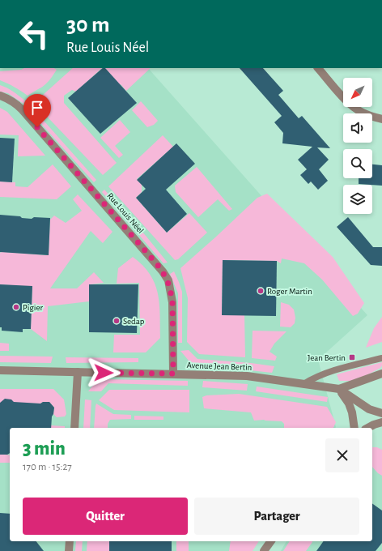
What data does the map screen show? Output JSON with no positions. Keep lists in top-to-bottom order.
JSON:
{
  "streets": {
    "street": ["Rue Louis Néel", "Avenue Jean Bertin"]
  },
  "crossings": [
    ["Rue Louis Néel", "Avenue Jean Bertin"]
  ],
  "places": {
    "other": ["Roger Martin", "Pigier", "Sedap"],
    "transit": ["Jean Bertin"]
  },
  "north": "bottom left",
  "page": {
    "turn": ["30 m", "Rue Louis Néel"],
    "heading": ["3 min", "170 m · 15:27"],
    "buttons": ["Quitter", "Partager"]
  }
}
